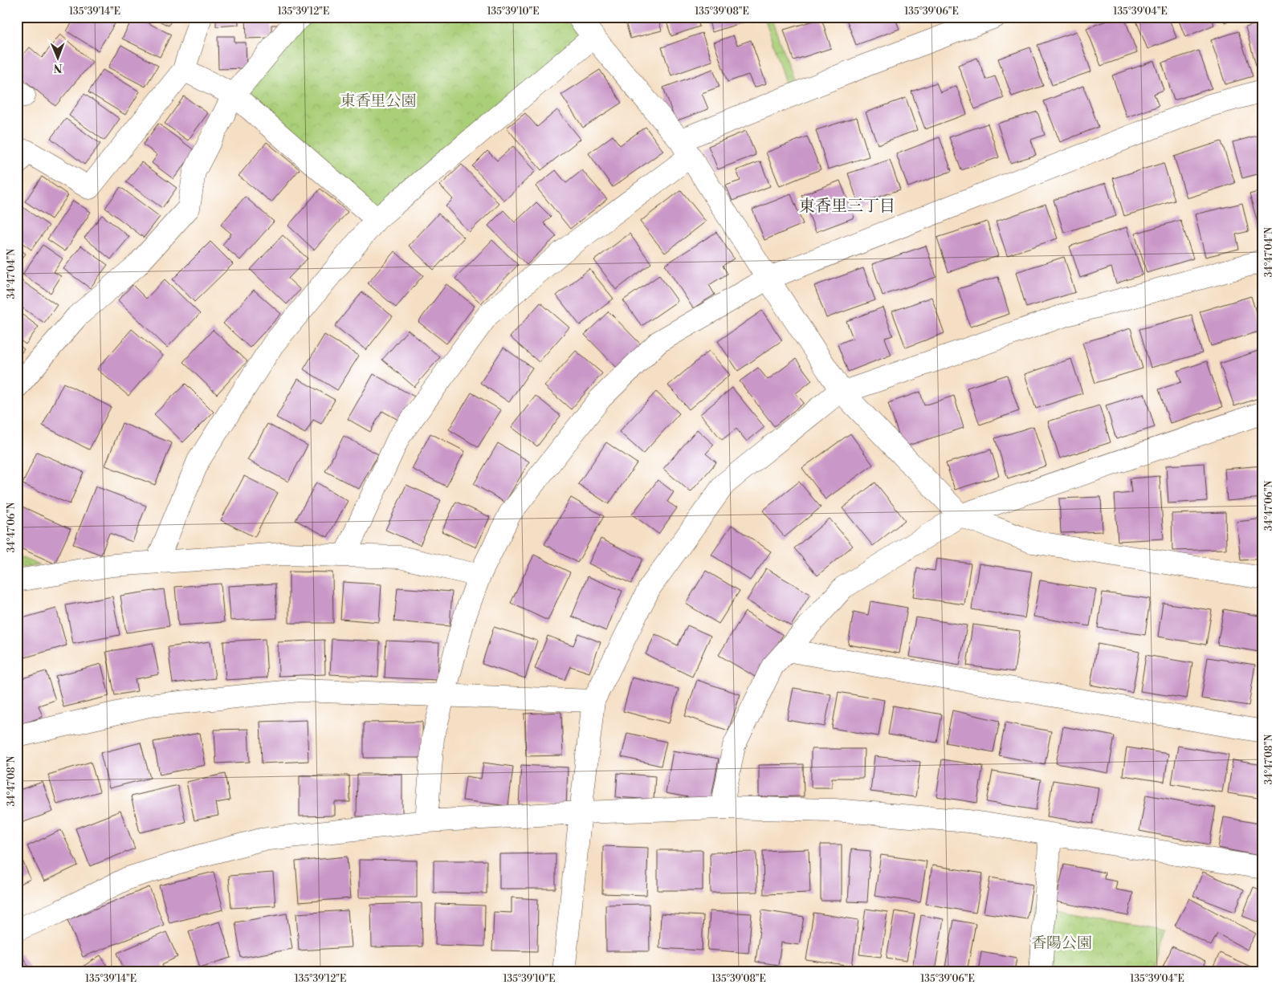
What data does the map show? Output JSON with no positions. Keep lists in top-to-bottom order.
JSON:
{
  "districts": ["東香里三丁目"],
  "parks": ["東香里公園", "香陽公園"],
  "north": "bottom",
  "coordinates": [
    "135°39'14\"E",
    "135°39'12\"E",
    "135°39'10\"E",
    "135°39'08\"E",
    "135°39'06\"E",
    "135°39'04\"E",
    "34°47'04\"N",
    "34°47'06\"N",
    "34°47'08\"N"
  ]
}
